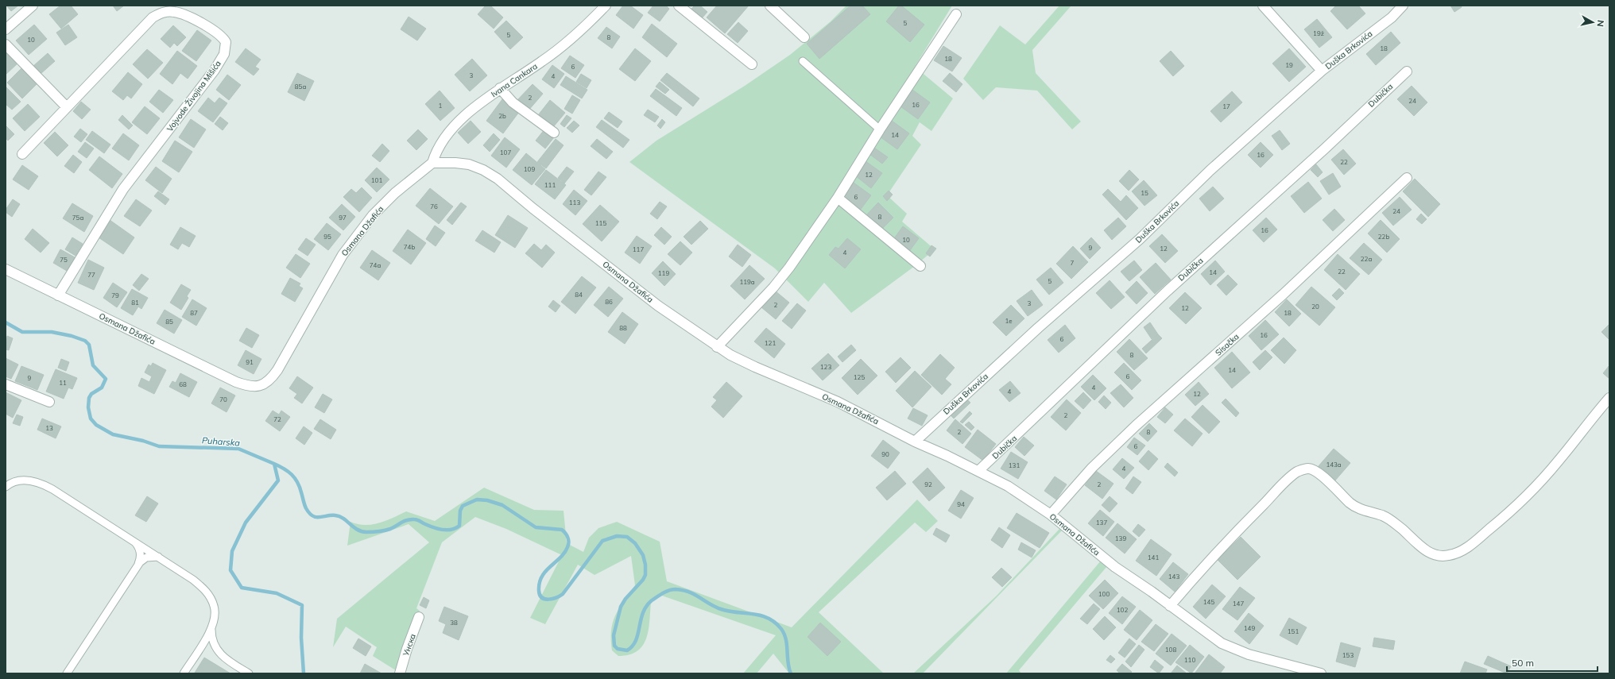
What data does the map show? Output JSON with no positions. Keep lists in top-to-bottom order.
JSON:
{
  "streets": {
    "street": [
      "Duška Brkovića",
      "Ivana Cankara",
      "Dubička",
      "Vojvode Živojina Mišića",
      "Osmana Džafića",
      "Sisačka",
      "Унска"
    ]
  },
  "crossings": [
    ["Duška Brkovića", "Osmana Džafića"],
    ["Ivana Cankara", "Osmana Džafića"],
    ["Dubička", "Osmana Džafića"],
    ["Vojvode Živojina Mišića", "Osmana Džafića"],
    ["Osmana Džafića", "Sisačka"]
  ],
  "water": ["Puharska"],
  "house_numbers": [
    "5",
    "19ž",
    "5",
    "8",
    "10",
    "18",
    "18",
    "19",
    "6",
    "3",
    "4",
    "85a",
    "2",
    "24",
    "16",
    "1",
    "17",
    "2b",
    "14",
    "107",
    "16",
    "22",
    "109",
    "12",
    "101",
    "111",
    "15",
    "6",
    "113",
    "76",
    "24",
    "8",
    "75a",
    "97",
    "115",
    "16",
    "95",
    "22b",
    "10",
    "74b",
    "9",
    "12",
    "117",
    "4",
    "22a",
    "75",
    "7",
    "74a",
    "22",
    "14",
    "119",
    "77",
    "5",
    "119a",
    "84",
    "79",
    "86",
    "81",
    "3",
    "2",
    "20",
    "12",
    "87",
    "18",
    "1e",
    "85",
    "88",
    "16",
    "6",
    "121",
    "8",
    "91",
    "123",
    "14",
    "6",
    "125",
    "9",
    "11",
    "68",
    "4",
    "4",
    "12",
    "70",
    "2",
    "72",
    "13",
    "2",
    "8",
    "6",
    "90",
    "143a",
    "131",
    "4",
    "92",
    "2",
    "94",
    "137",
    "139",
    "141",
    "143",
    "100",
    "145",
    "147",
    "102",
    "38",
    "149",
    "151",
    "108",
    "153",
    "110"
  ],
  "scale_bar": "50 m",
  "north": "right"
}
